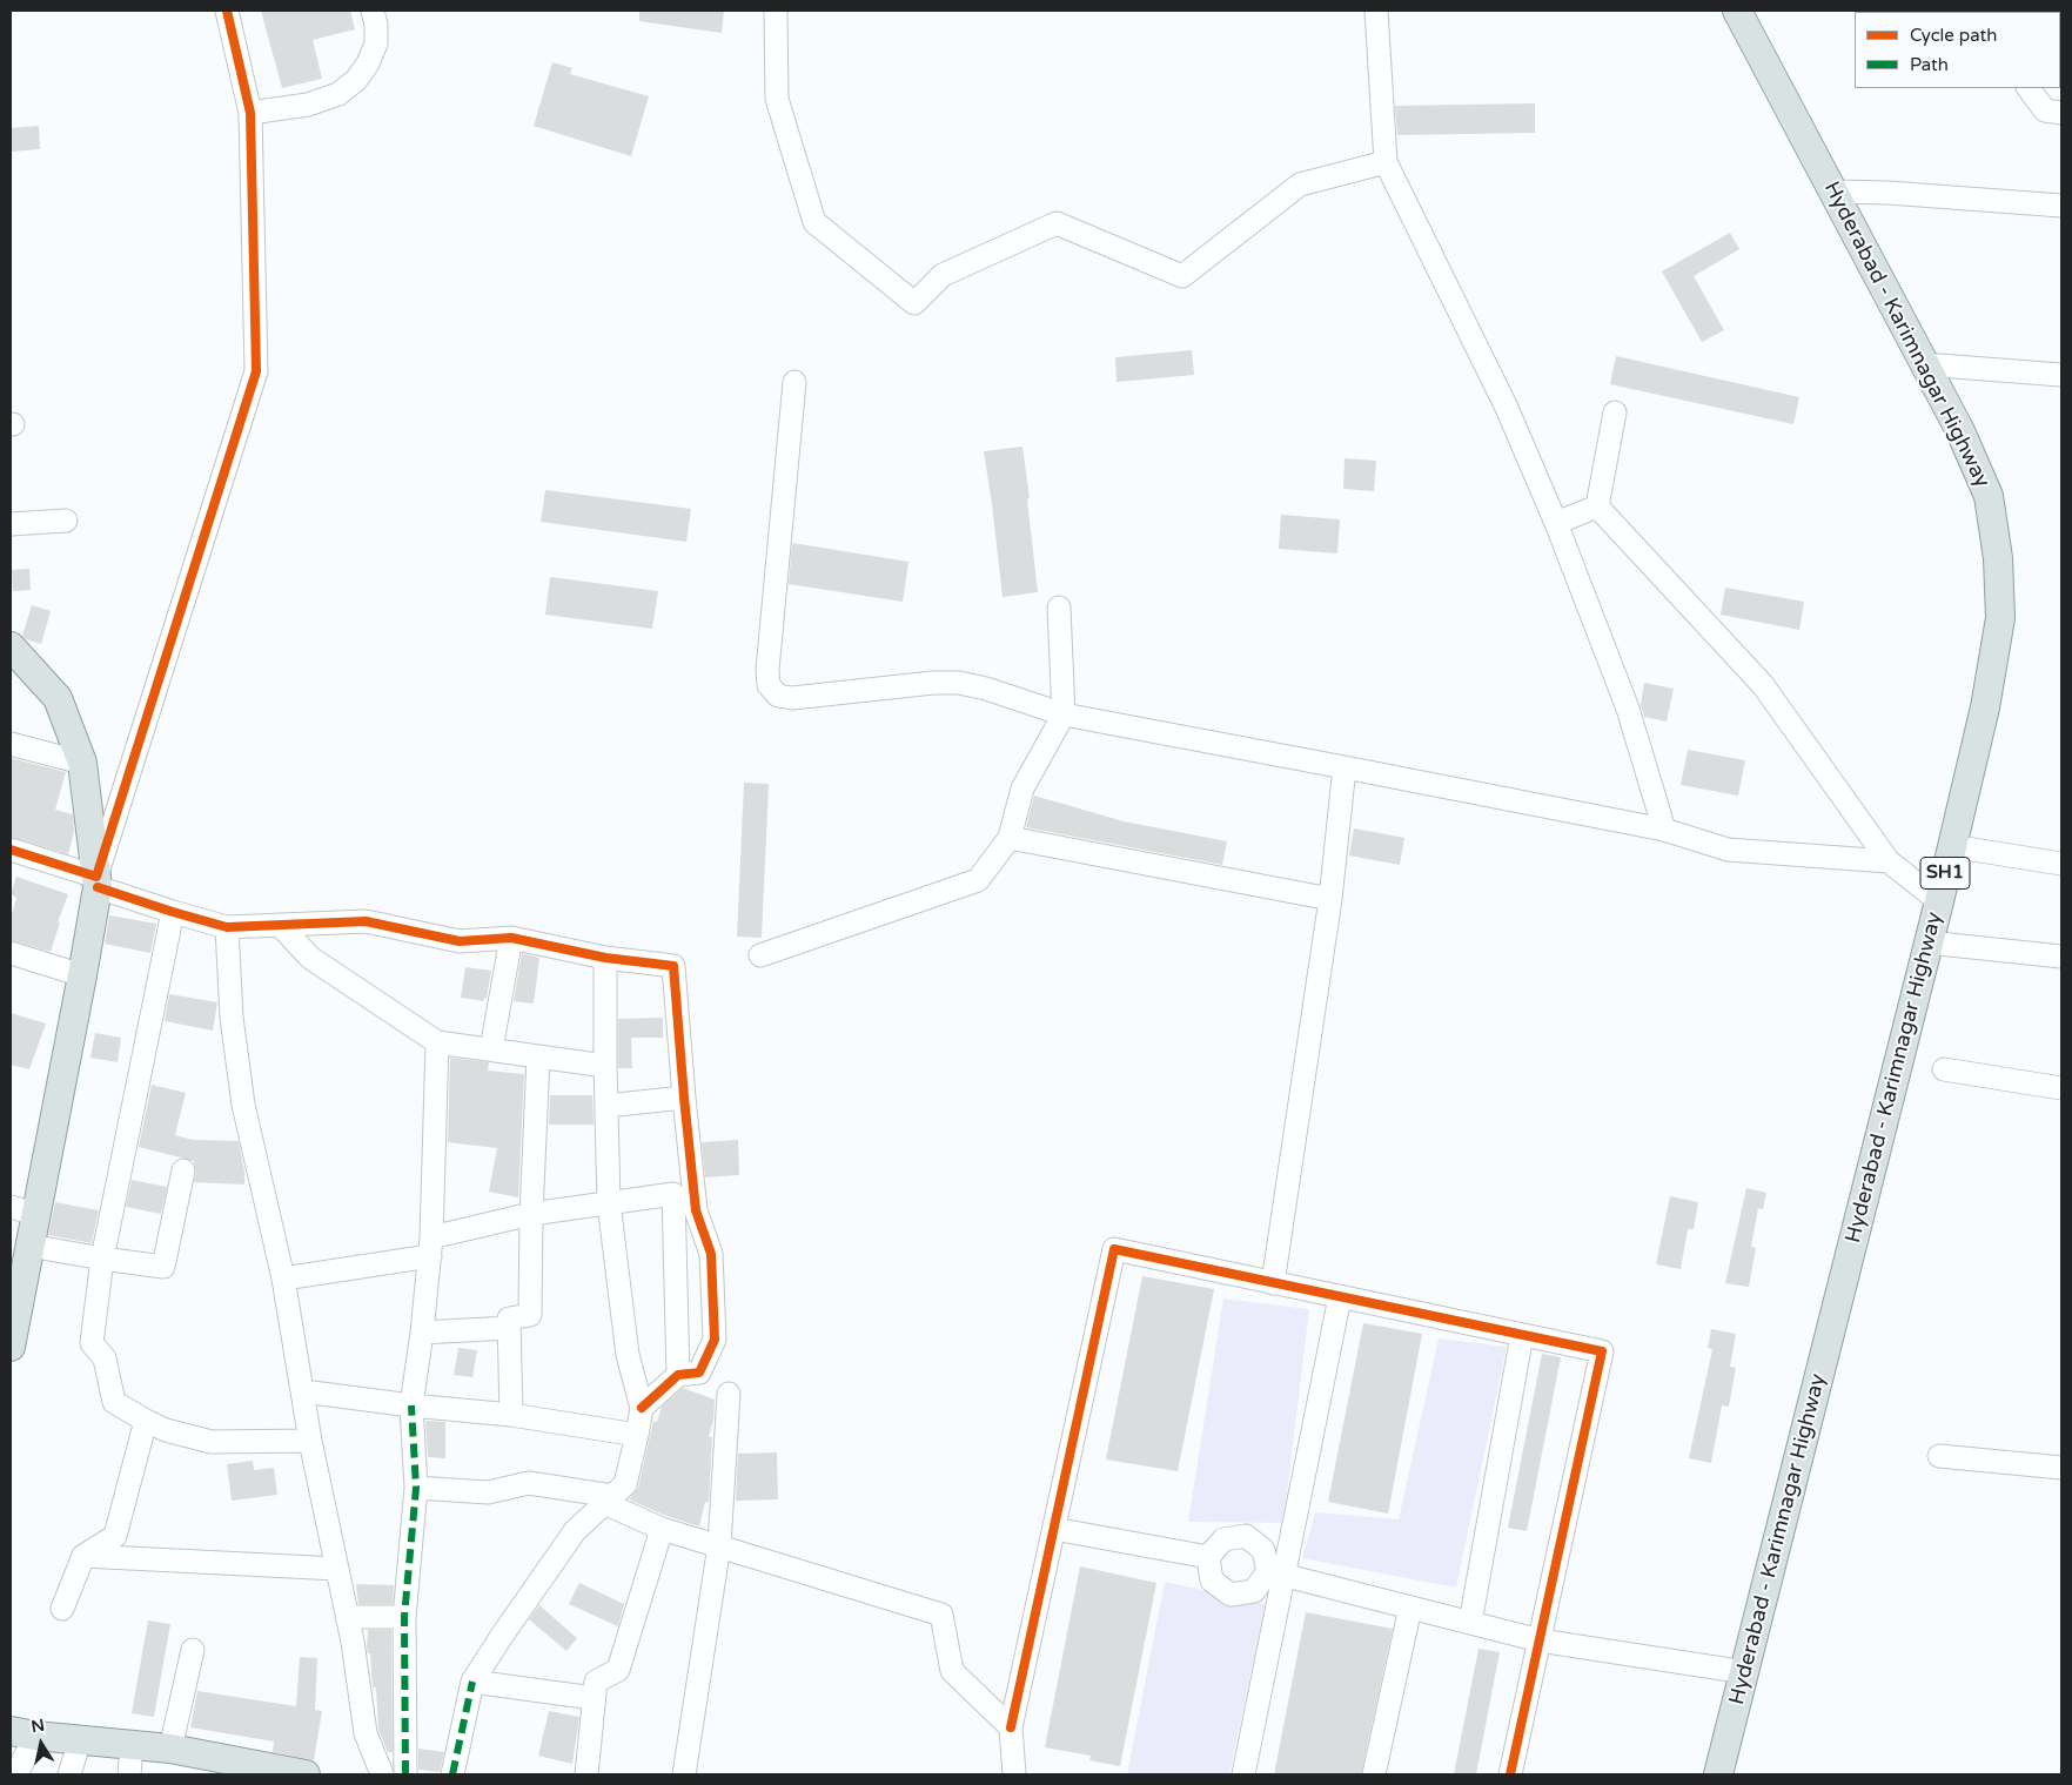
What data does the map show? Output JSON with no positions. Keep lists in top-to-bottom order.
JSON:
{
  "streets": {
    "main road": ["Hyderabad - Karimnagar Highway", "SH1"]
  },
  "legend": ["Cycle path", "Path"],
  "north": "top"
}
